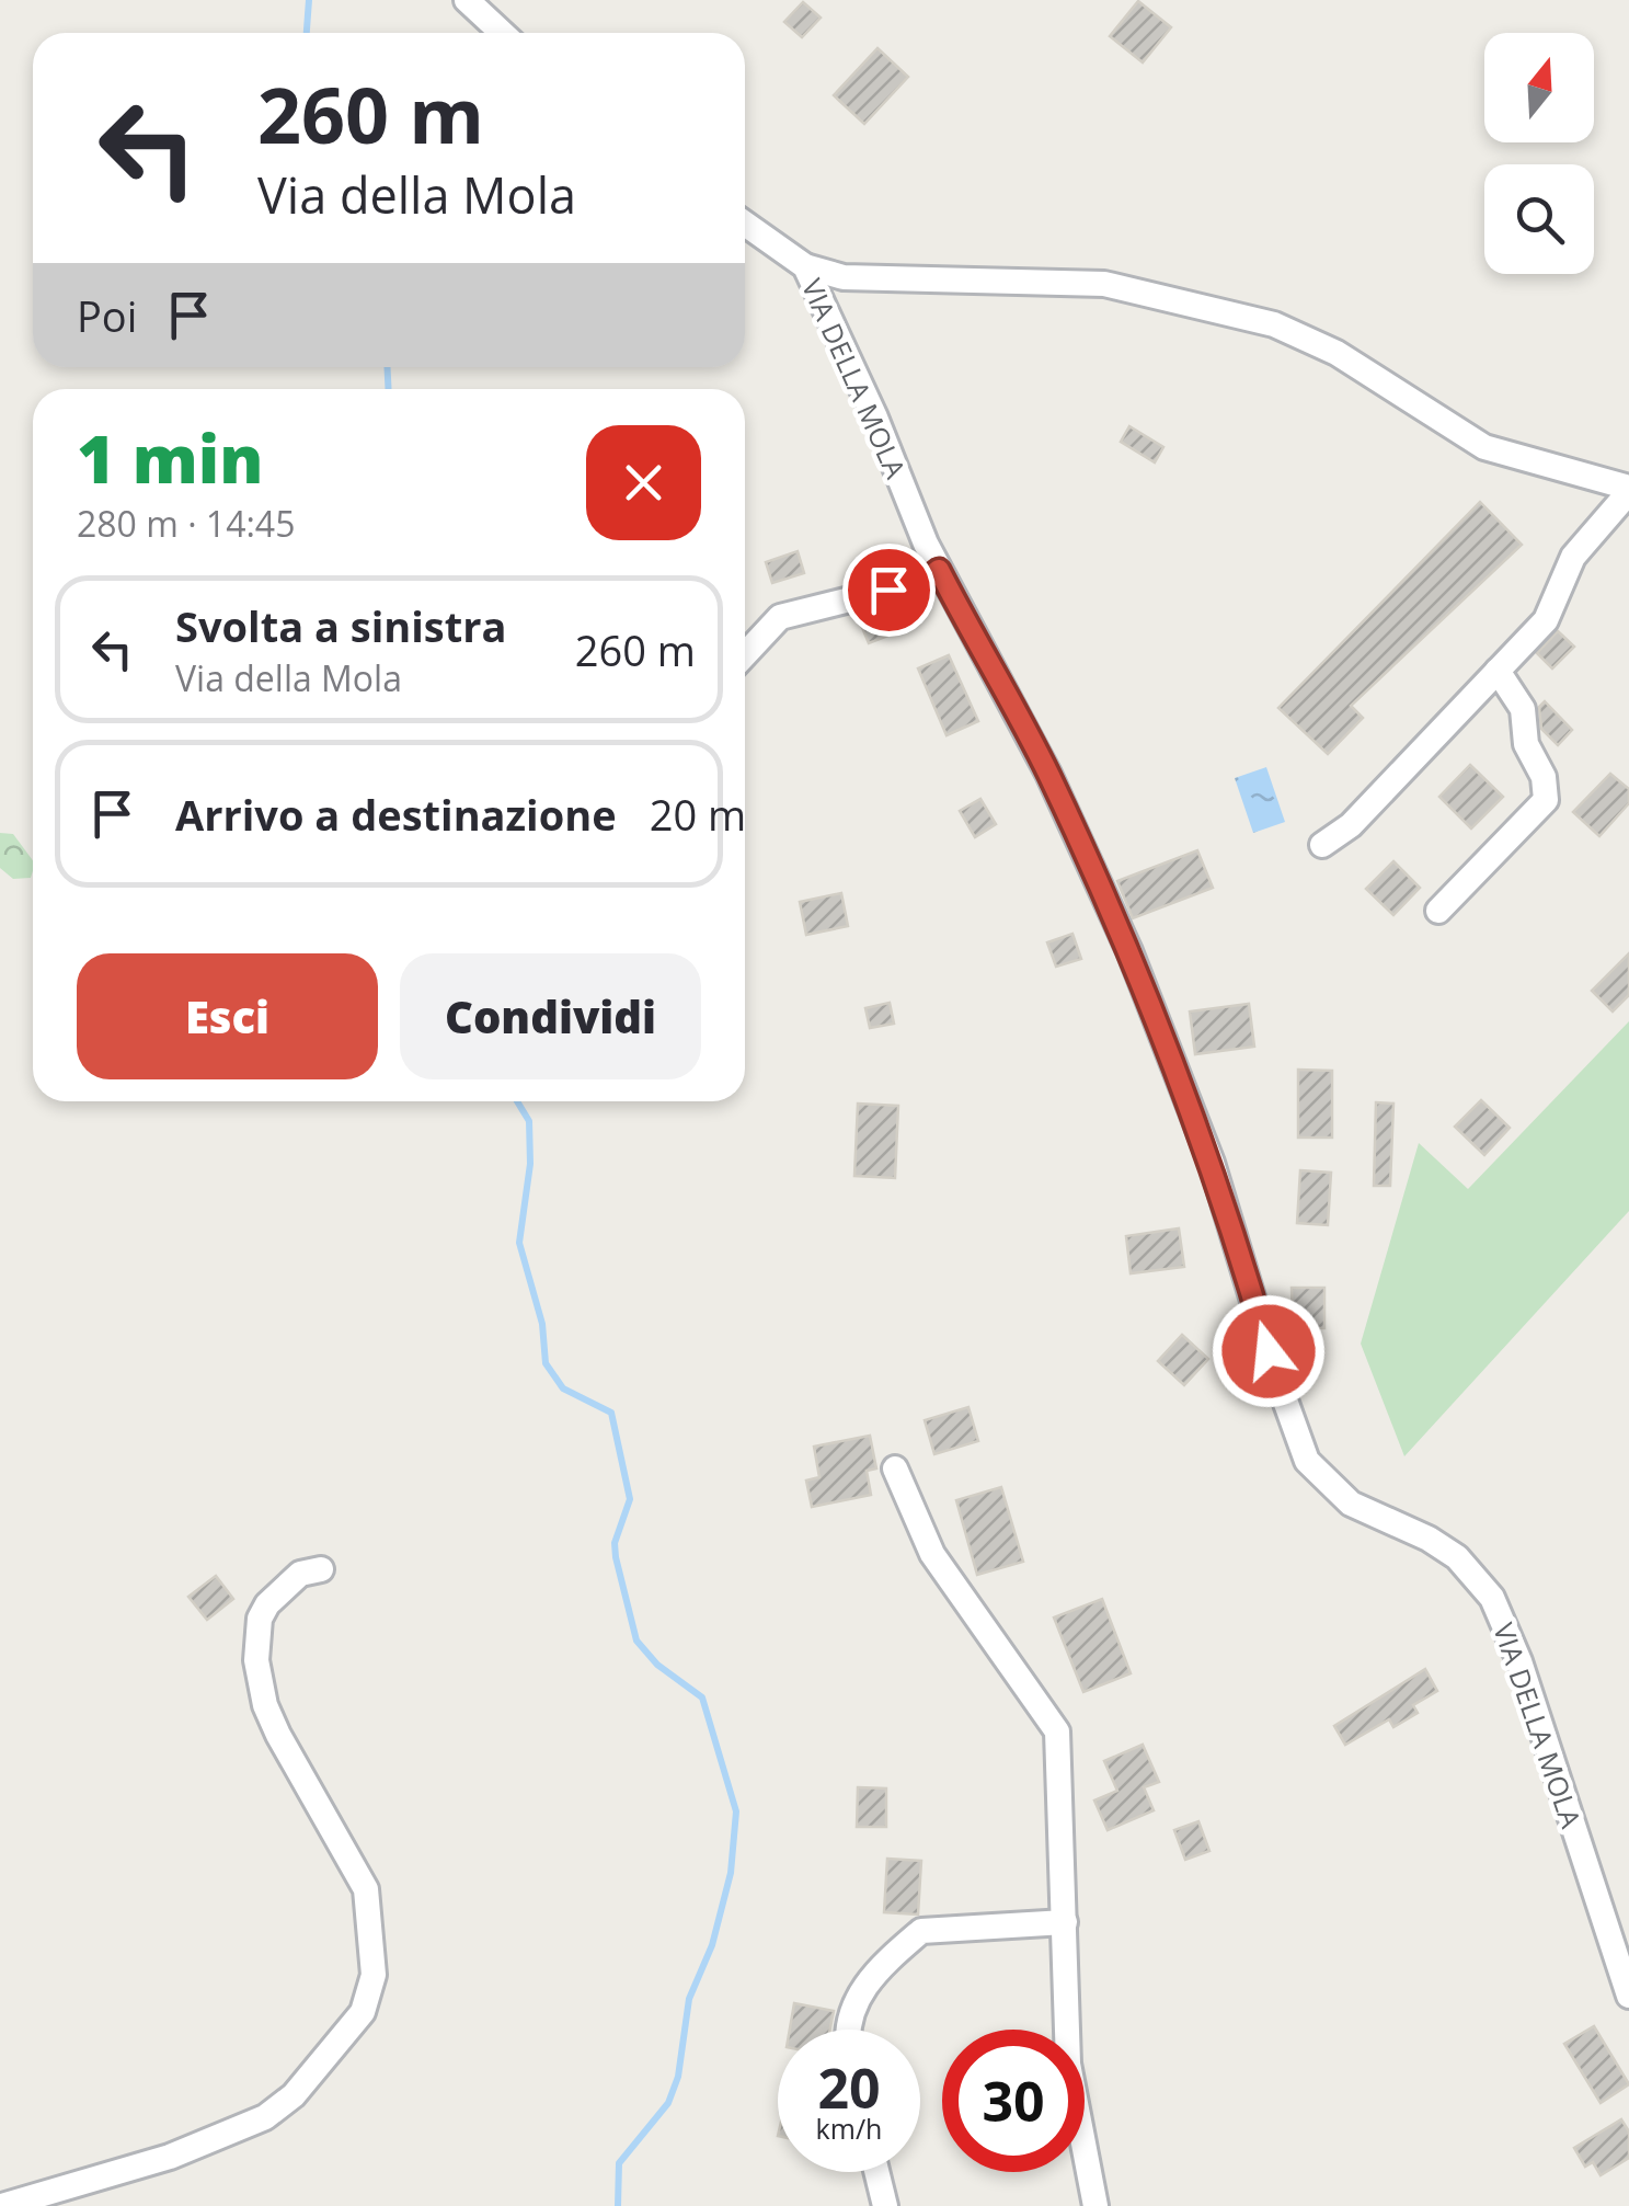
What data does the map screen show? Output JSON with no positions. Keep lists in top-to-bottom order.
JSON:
{
  "streets": {
    "street": ["VIA DELLA MOLA"]
  },
  "north": "top",
  "page": {
    "turn": ["260 m", "Via della Mola"],
    "then": "Poi",
    "heading": ["1 min", "280 m · 14:45"],
    "list": [
      {
        "name": "Svolta a sinistra",
        "note": "Via della Mola",
        "value": "260 m"
      },
      {
        "name": "Arrivo a destinazione",
        "value": "20 m"
      }
    ],
    "buttons": ["Esci", "Condividi"],
    "speed": "20 km/h",
    "limit": "30"
  }
}
